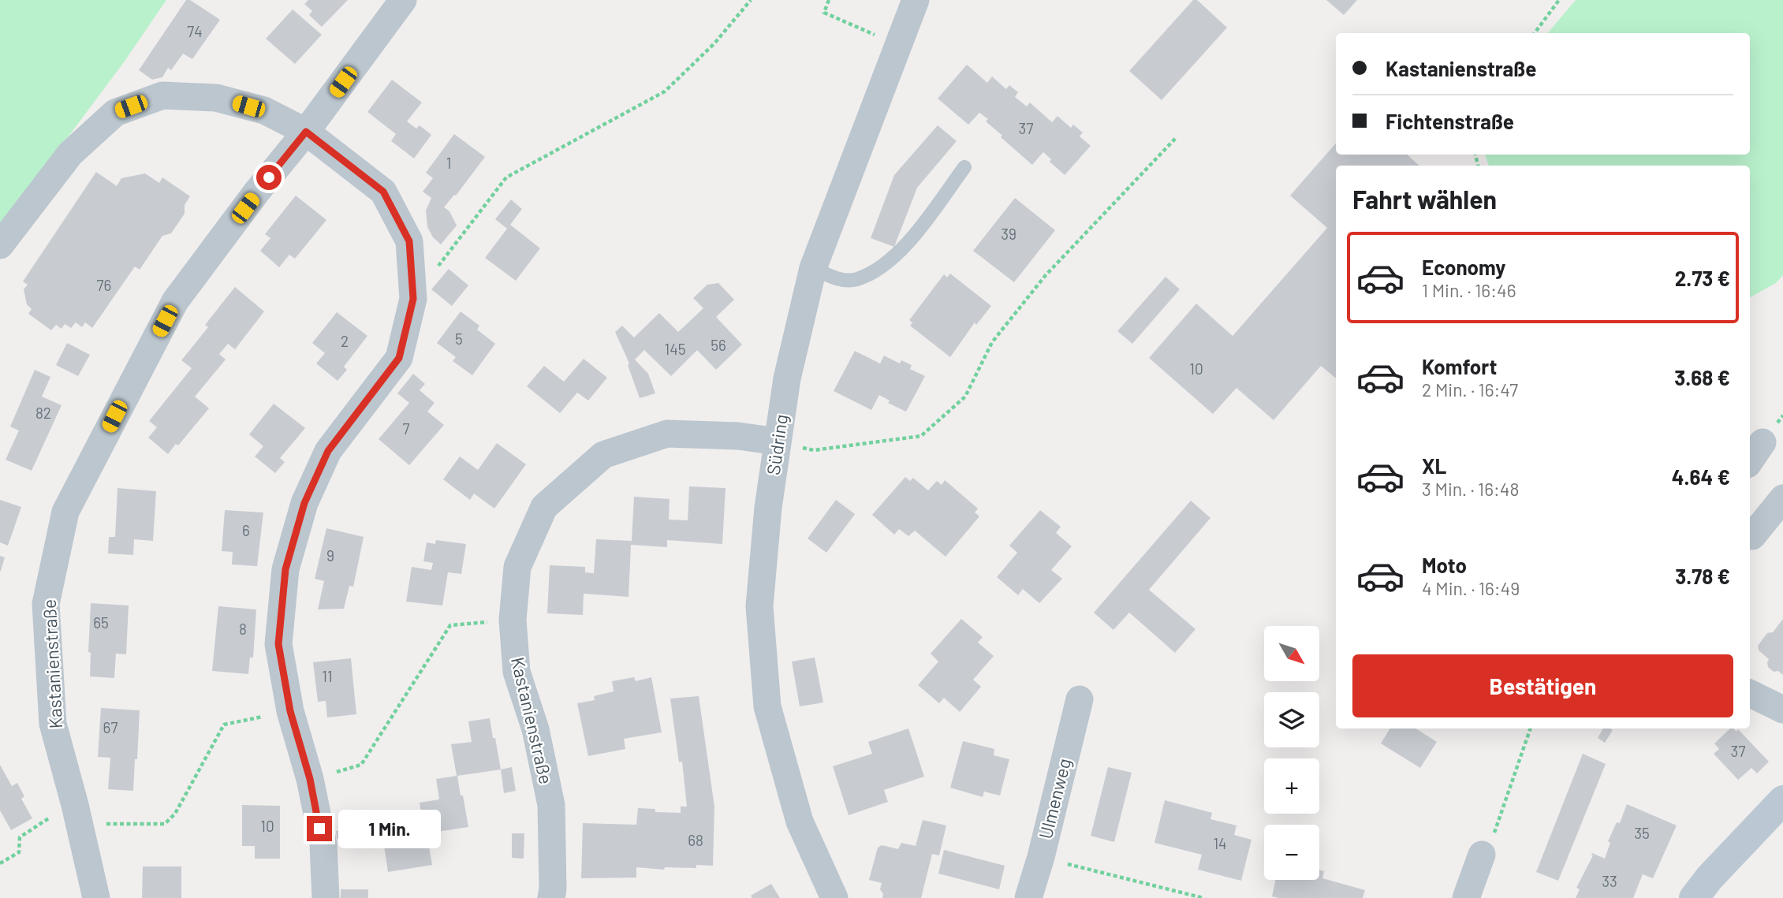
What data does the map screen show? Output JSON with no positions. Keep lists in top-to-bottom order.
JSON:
{
  "streets": {
    "street": ["Südring", "Kastanienstraße", "Ulmenweg"]
  },
  "crossings": [
    ["Südring", "Kastanienstraße"]
  ],
  "house_numbers": [
    "74",
    "37",
    "1",
    "39",
    "76",
    "5",
    "2",
    "56",
    "145",
    "10",
    "82",
    "7",
    "6",
    "9",
    "65",
    "8",
    "11",
    "67",
    "37",
    "10",
    "35",
    "68",
    "14",
    "33"
  ],
  "north": "bottom right",
  "page": {
    "banner": ["Kastanienstraße", "Fichtenstraße"],
    "heading": "Fahrt wählen",
    "list": [
      {
        "name": "Economy",
        "note": "1 Min. · 16:46",
        "value": "2.73 €"
      },
      {
        "name": "Komfort",
        "note": "2 Min. · 16:47",
        "value": "3.68 €"
      },
      {
        "name": "XL",
        "note": "3 Min. · 16:48",
        "value": "4.64 €"
      },
      {
        "name": "Moto",
        "note": "4 Min. · 16:49",
        "value": "3.78 €"
      }
    ],
    "map_buttons": ["+", "−"],
    "buttons": "Bestätigen",
    "bubble": "1 Min."
  }
}
